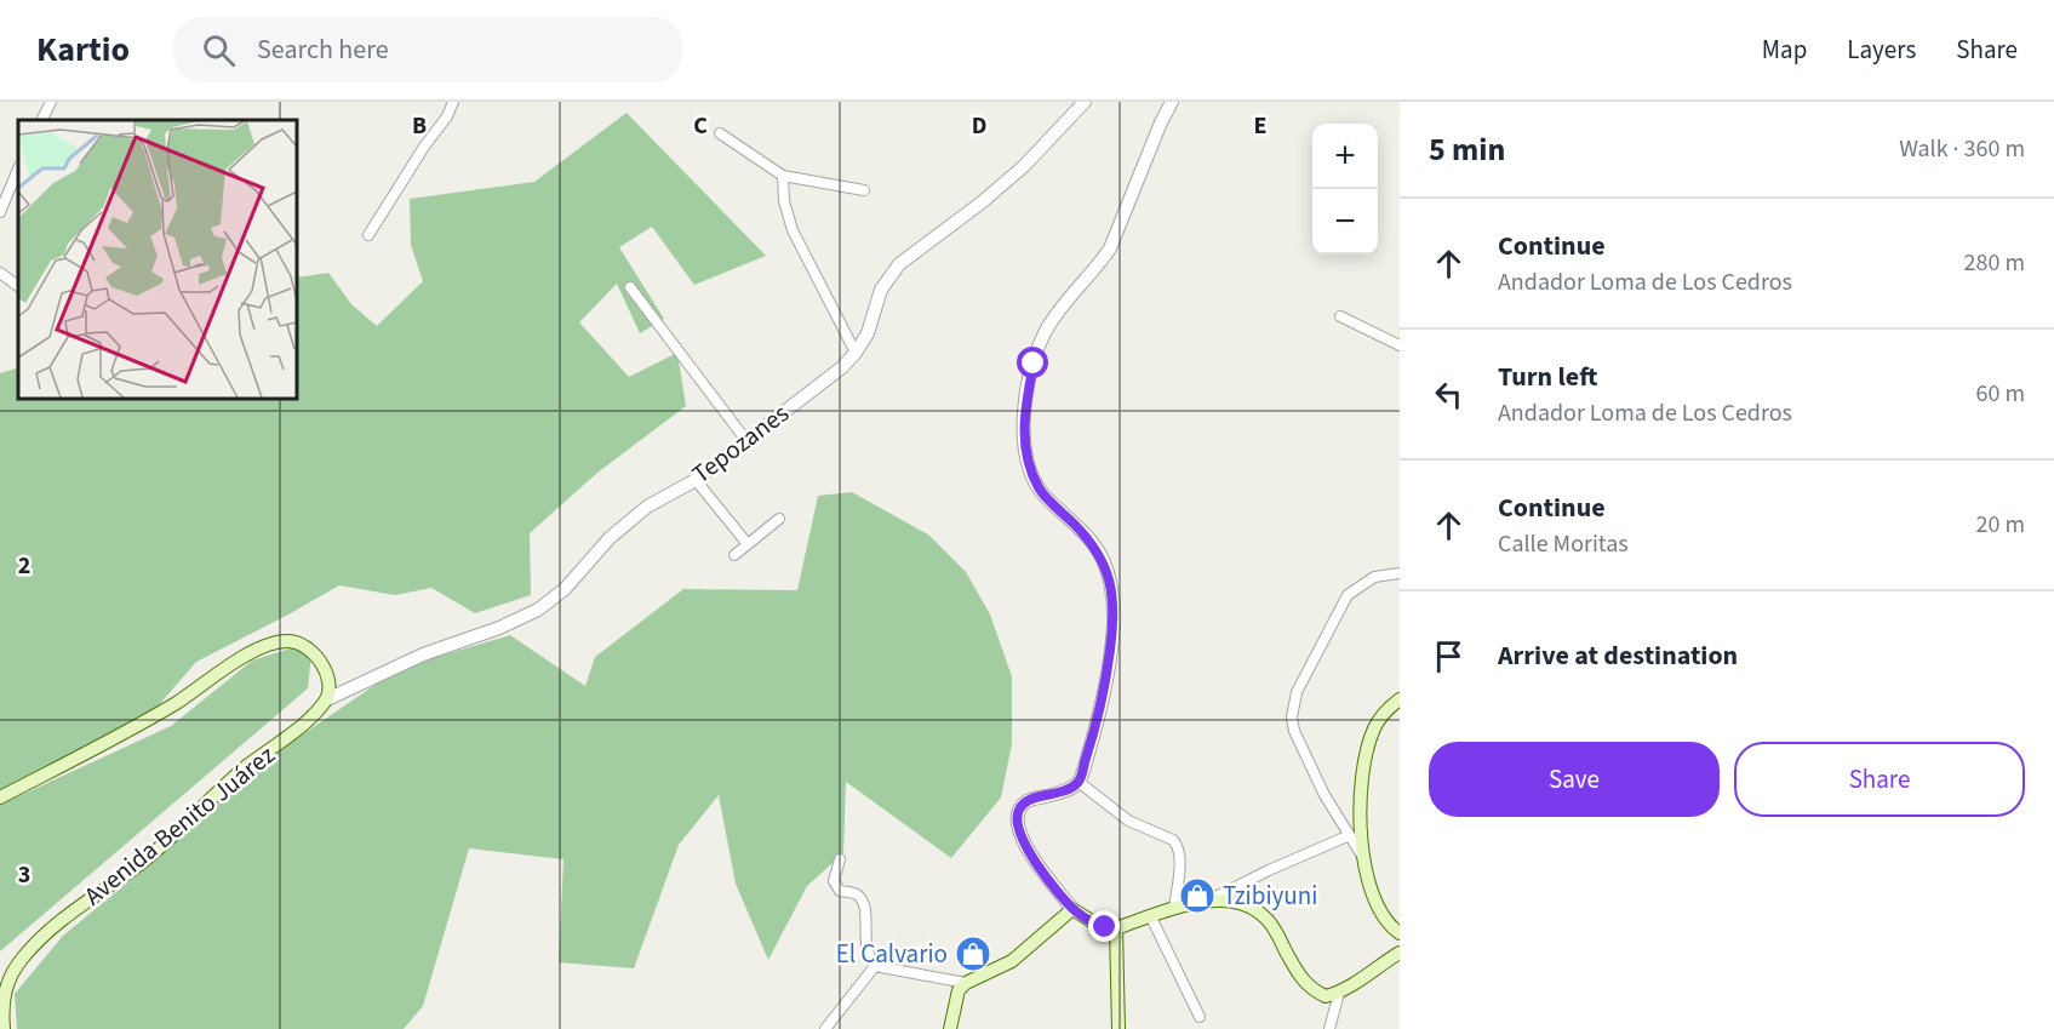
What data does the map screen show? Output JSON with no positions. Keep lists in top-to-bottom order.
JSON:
{
  "streets": {
    "main road": ["Avenida Benito Juárez"],
    "street": ["Tepozanes"]
  },
  "crossings": [
    ["Tepozanes", "Avenida Benito Juárez"]
  ],
  "places": {
    "shop": ["Tzibiyuni", "El Calvario"]
  },
  "page": {
    "header": "Kartio",
    "search": "Search here",
    "nav": ["Map", "Layers", "Share"],
    "heading": ["5 min", "Walk · 360 m"],
    "map_buttons": ["+", "−"],
    "list": [
      ["Continue", "Andador Loma de Los Cedros", "280 m"],
      ["Turn left", "Andador Loma de Los Cedros", "60 m"],
      ["Continue", "Calle Moritas", "20 m"],
      "Arrive at destination"
    ],
    "buttons": ["Save", "Share"]
  },
  "grid": {
    "columns": [
      "B",
      "C",
      "D",
      "E"
    ],
    "rows": ["2", "3"]
  }
}
